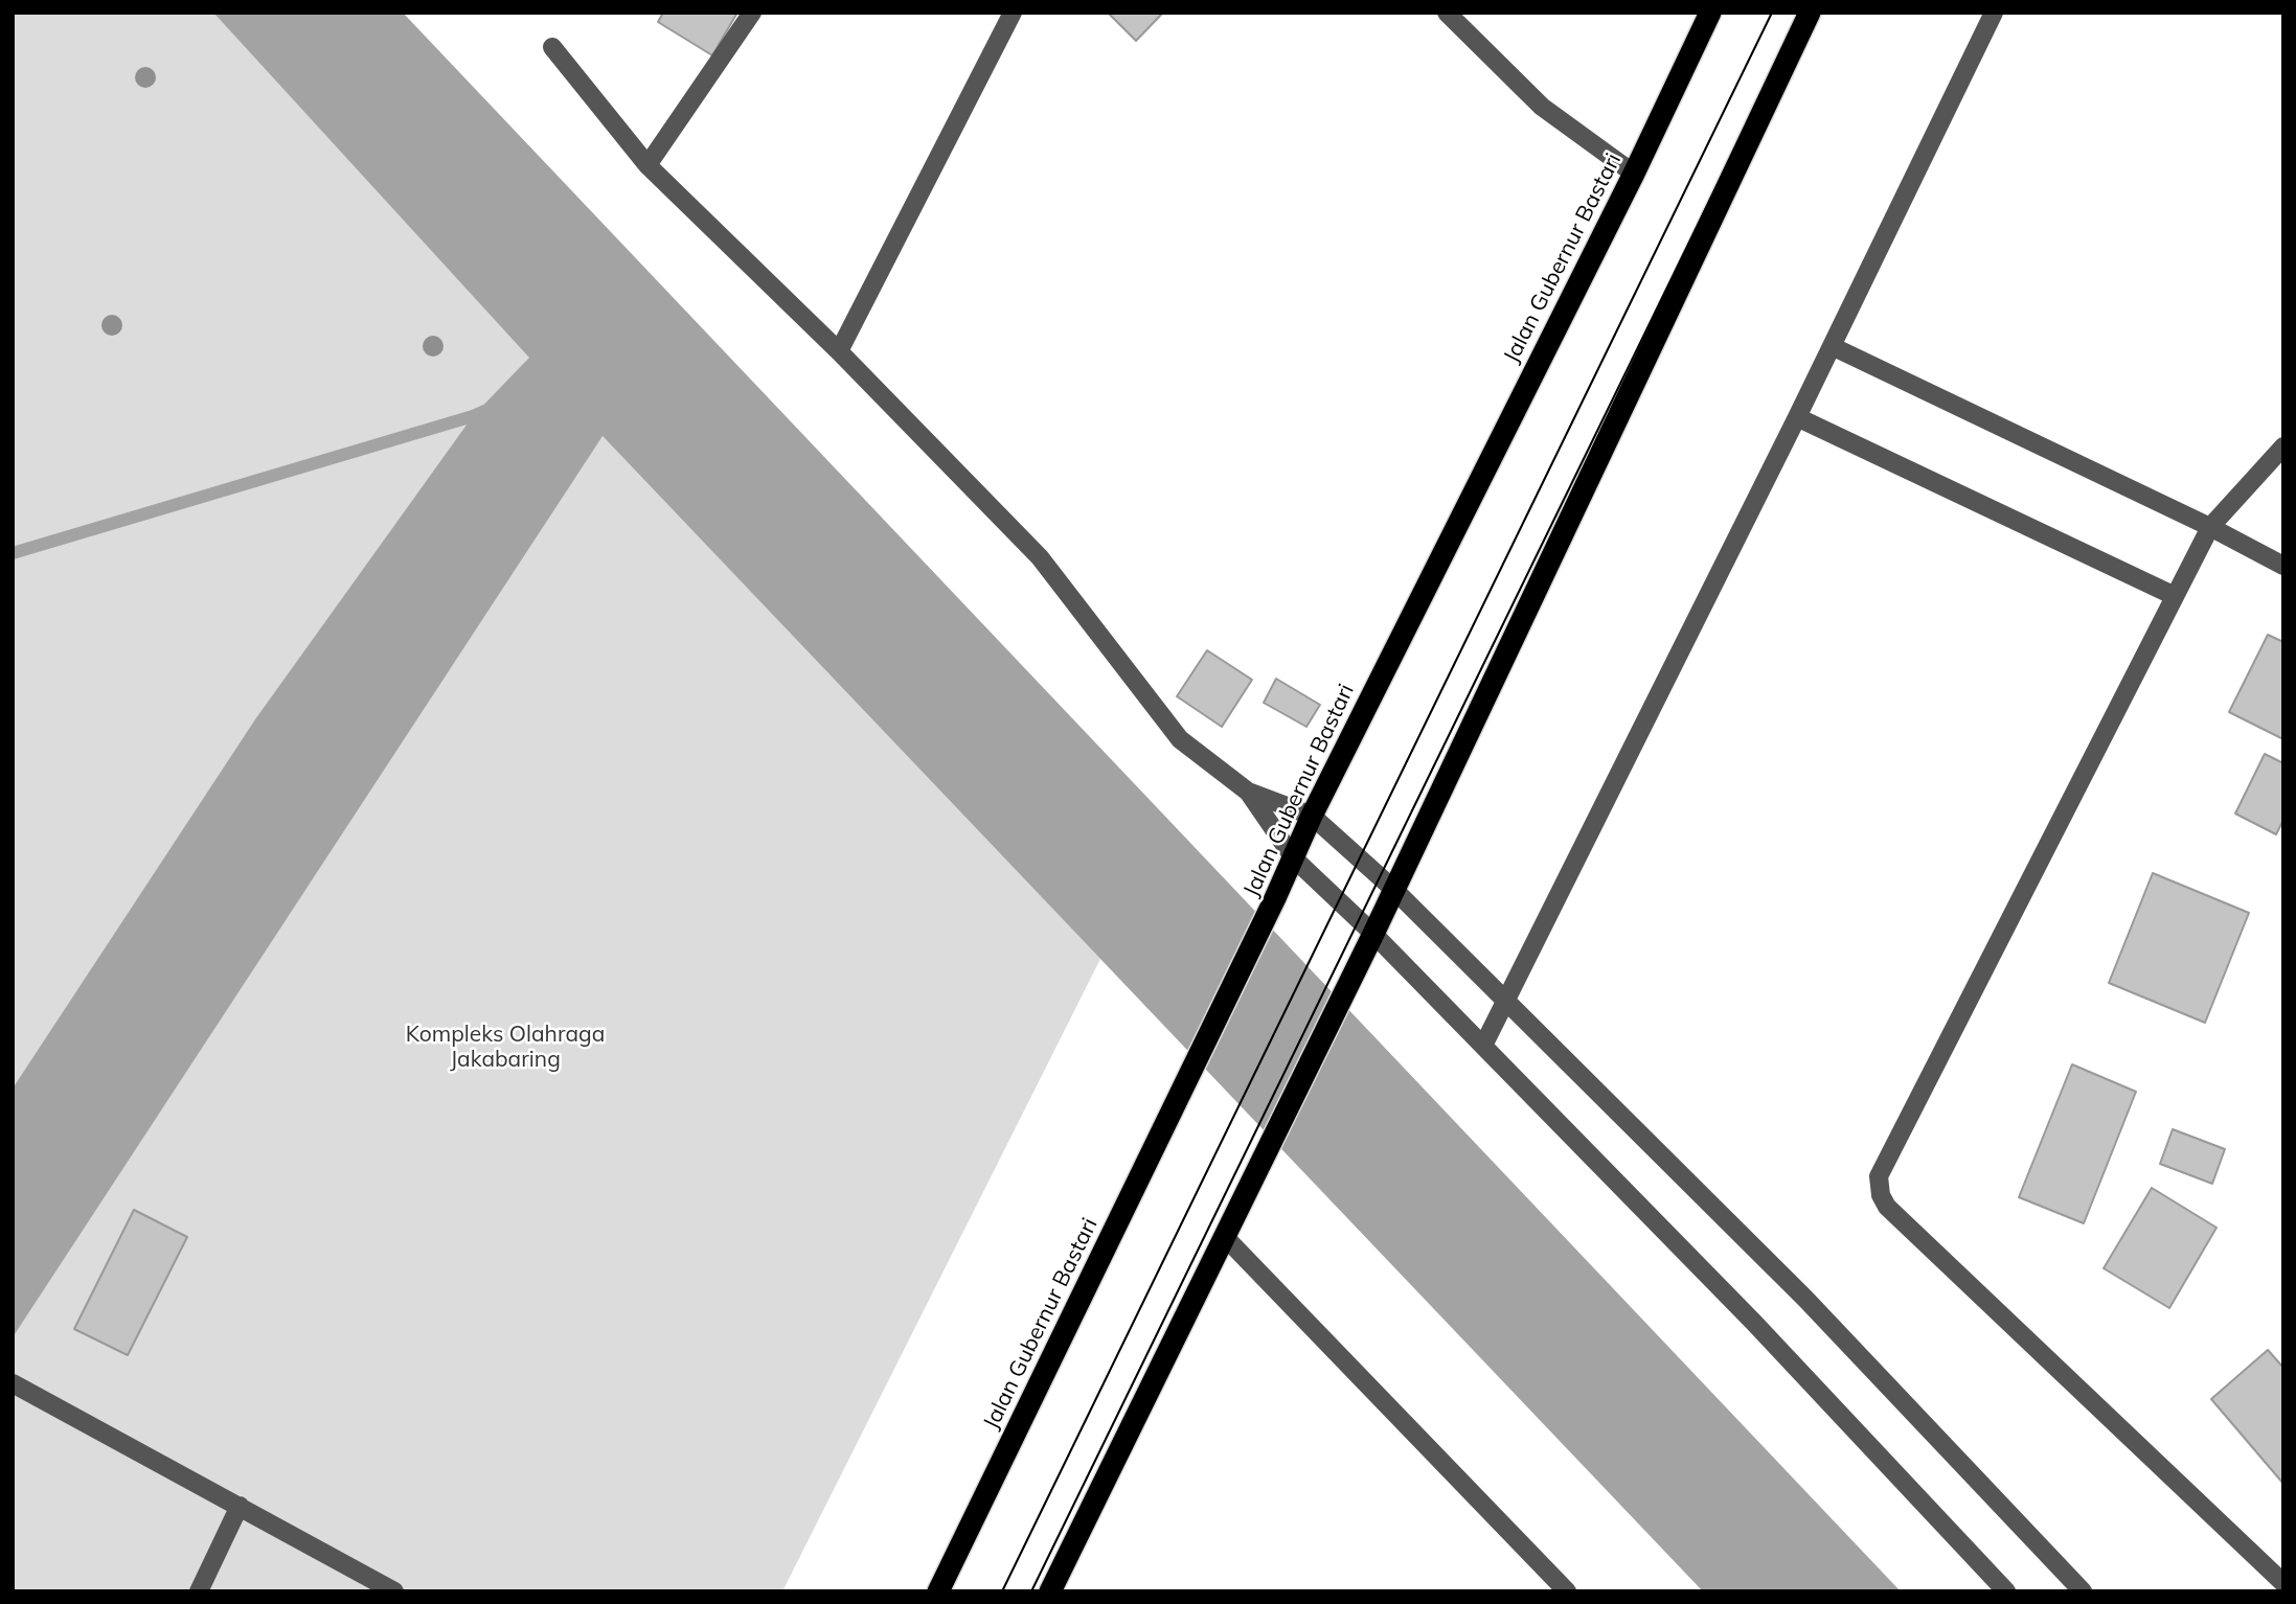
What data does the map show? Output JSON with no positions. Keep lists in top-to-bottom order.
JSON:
{
  "streets": {
    "highway": ["Jalan Gubernur Bastari"]
  },
  "parks": ["Kompleks Olahraga Jakabaring"]
}
